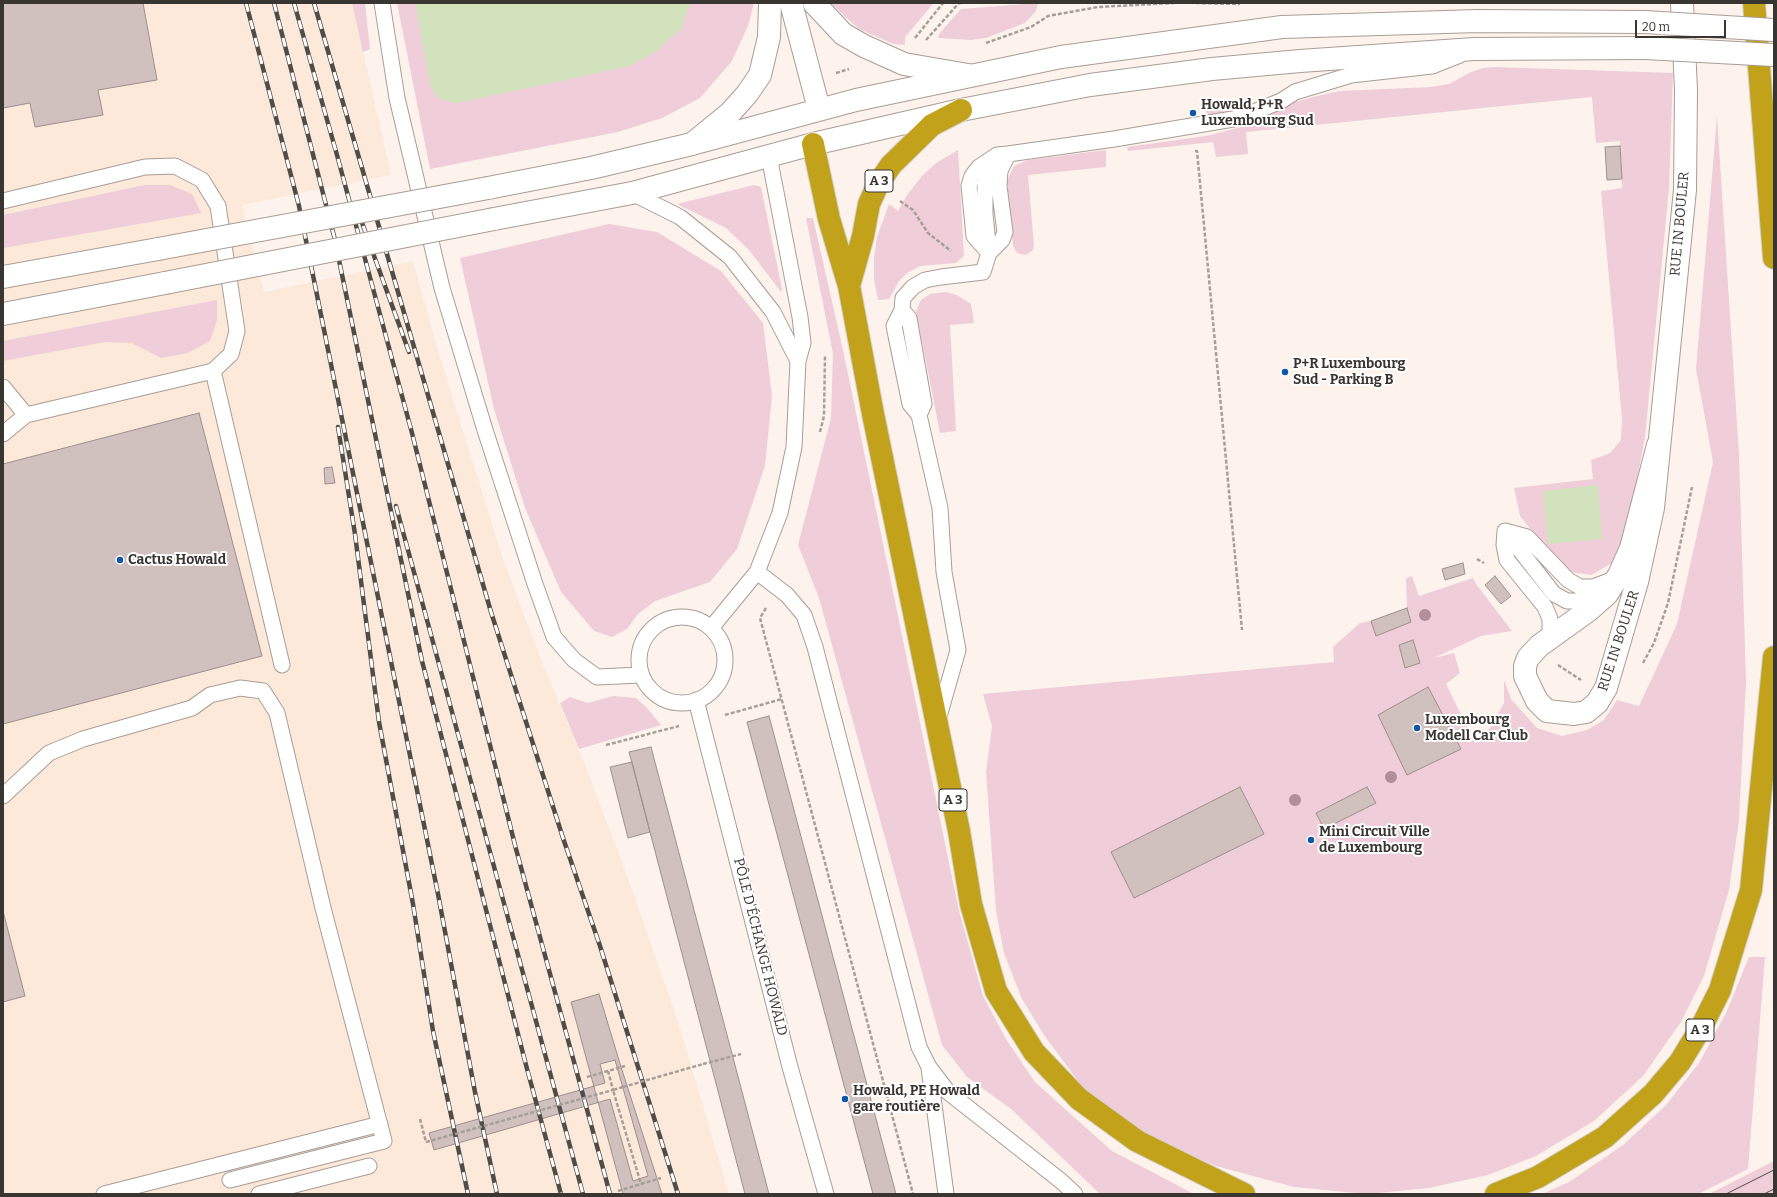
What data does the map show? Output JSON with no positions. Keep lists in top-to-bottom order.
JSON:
{
  "streets": {
    "highway": ["A 3"],
    "main road": ["RUE IN BOULER"],
    "lane": ["PÔLE D'ÉCHANGE HOWALD"]
  },
  "places": [
    "Howald, P+R Luxembourg Sud",
    "P+R Luxembourg Sud - Parking B",
    "Cactus Howald",
    "Luxembourg Modell Car Club",
    "Mini Circuit Ville de Luxembourg",
    "Howald, PE Howald gare routière"
  ],
  "scale_bar": "20 m"
}
